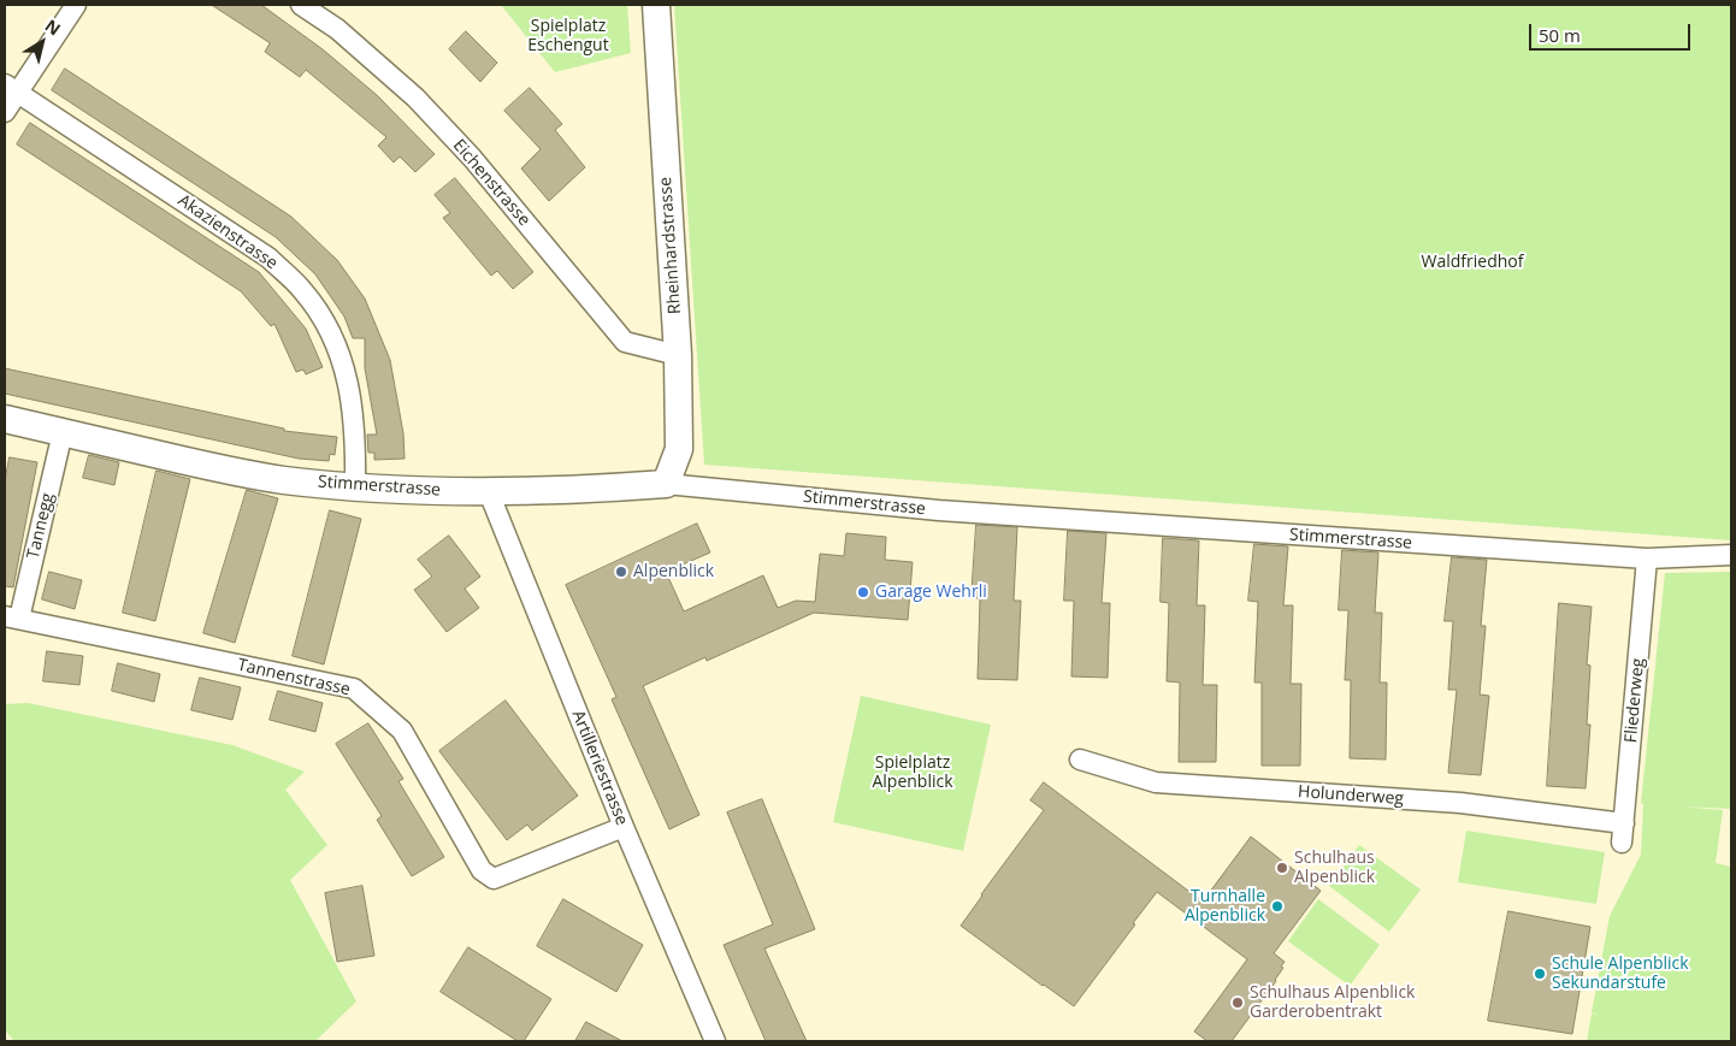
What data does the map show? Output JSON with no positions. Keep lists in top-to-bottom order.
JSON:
{
  "streets": {
    "street": [
      "Eichenstrasse",
      "Akazienstrasse",
      "Rheinhardstrasse",
      "Stimmerstrasse",
      "Tannegg",
      "Tannenstrasse",
      "Fliederweg",
      "Artilleriestrasse",
      "Holunderweg"
    ]
  },
  "crossings": [
    ["Eichenstrasse", "Rheinhardstrasse"],
    ["Akazienstrasse", "Stimmerstrasse"],
    ["Rheinhardstrasse", "Stimmerstrasse"],
    ["Stimmerstrasse", "Tannegg"],
    ["Stimmerstrasse", "Fliederweg"],
    ["Stimmerstrasse", "Artilleriestrasse"],
    ["Tannegg", "Tannenstrasse"],
    ["Tannenstrasse", "Artilleriestrasse"],
    ["Fliederweg", "Holunderweg"]
  ],
  "parks": ["Spielplatz Eschengut", "Waldfriedhof", "Spielplatz Alpenblick"],
  "places": [
    "Alpenblick",
    "Garage Wehrli",
    "Schulhaus Alpenblick",
    "Turnhalle Alpenblick",
    "Schule Alpenblick Sekundarstufe",
    "Schulhaus Alpenblick Garderobentrakt"
  ],
  "scale_bar": "50 m",
  "north": "top right"
}
